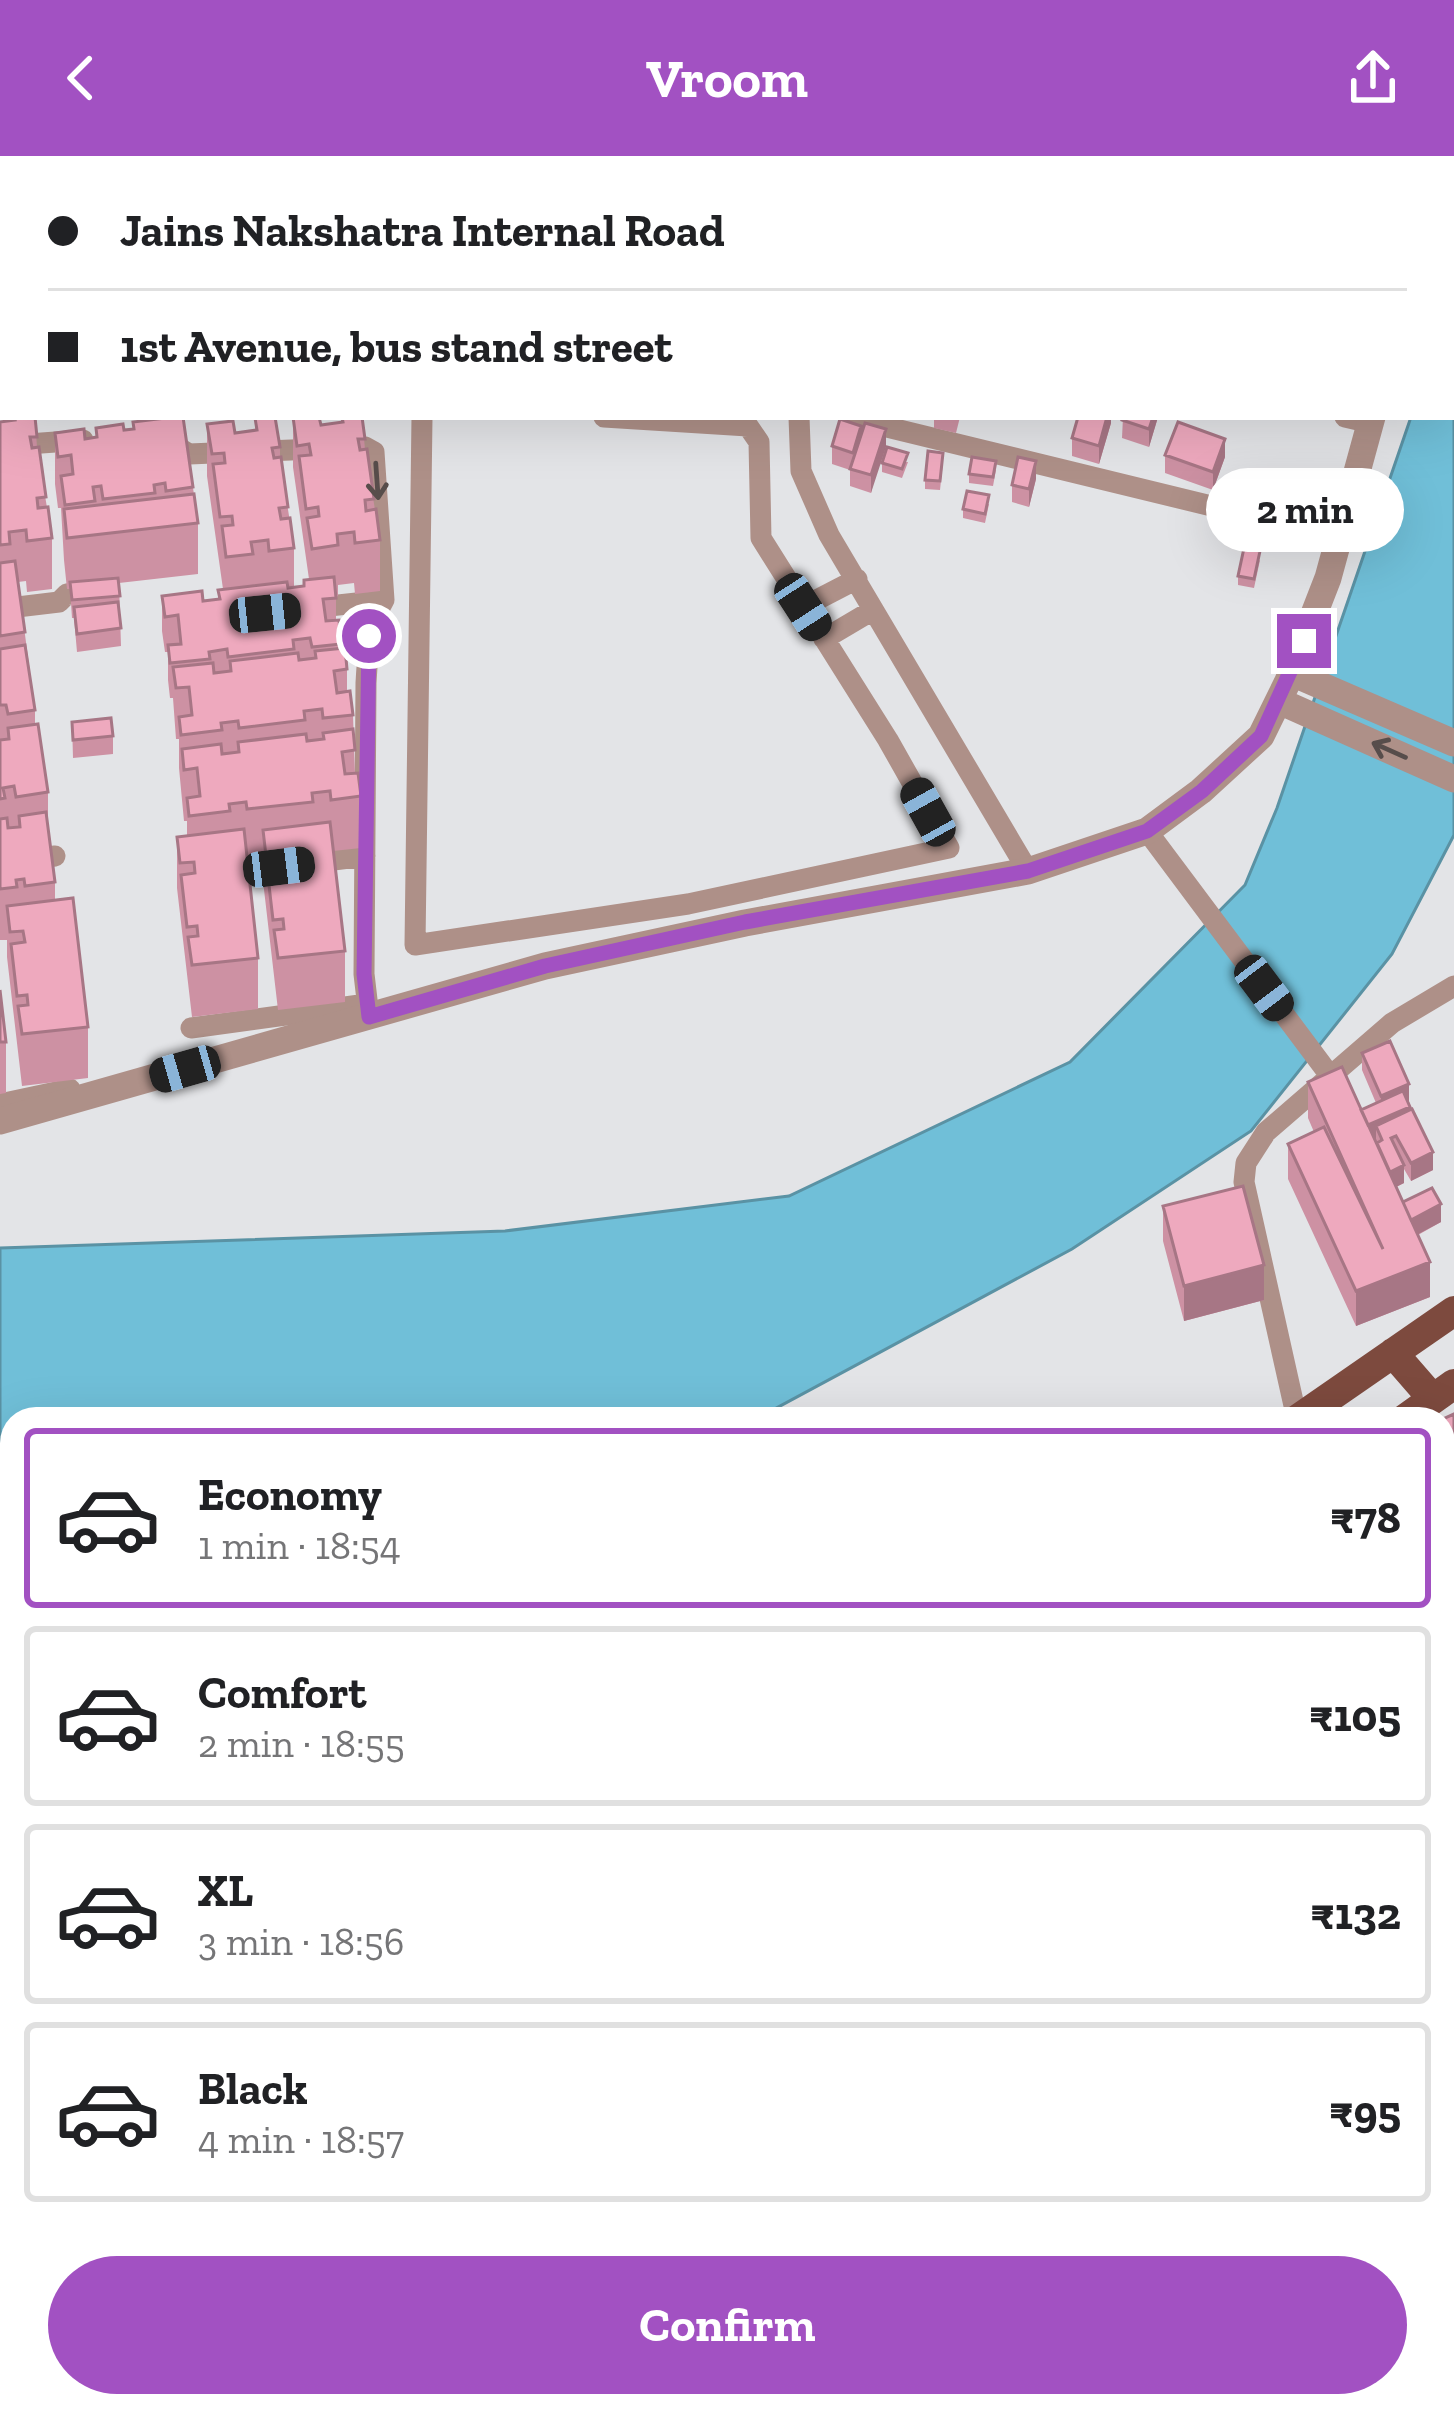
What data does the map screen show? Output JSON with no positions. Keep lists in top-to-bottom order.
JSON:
{
  "page": {
    "header": "Vroom",
    "banner": ["Jains Nakshatra Internal Road", "1st Avenue, bus stand street"],
    "bubble": "2 min",
    "list": [
      {
        "name": "Economy",
        "note": "1 min · 18:54",
        "value": "₹78"
      },
      {
        "name": "Comfort",
        "note": "2 min · 18:55",
        "value": "₹105"
      },
      {
        "name": "XL",
        "note": "3 min · 18:56",
        "value": "₹132"
      },
      {
        "name": "Black",
        "note": "4 min · 18:57",
        "value": "₹95"
      }
    ],
    "buttons": "Confirm"
  }
}
